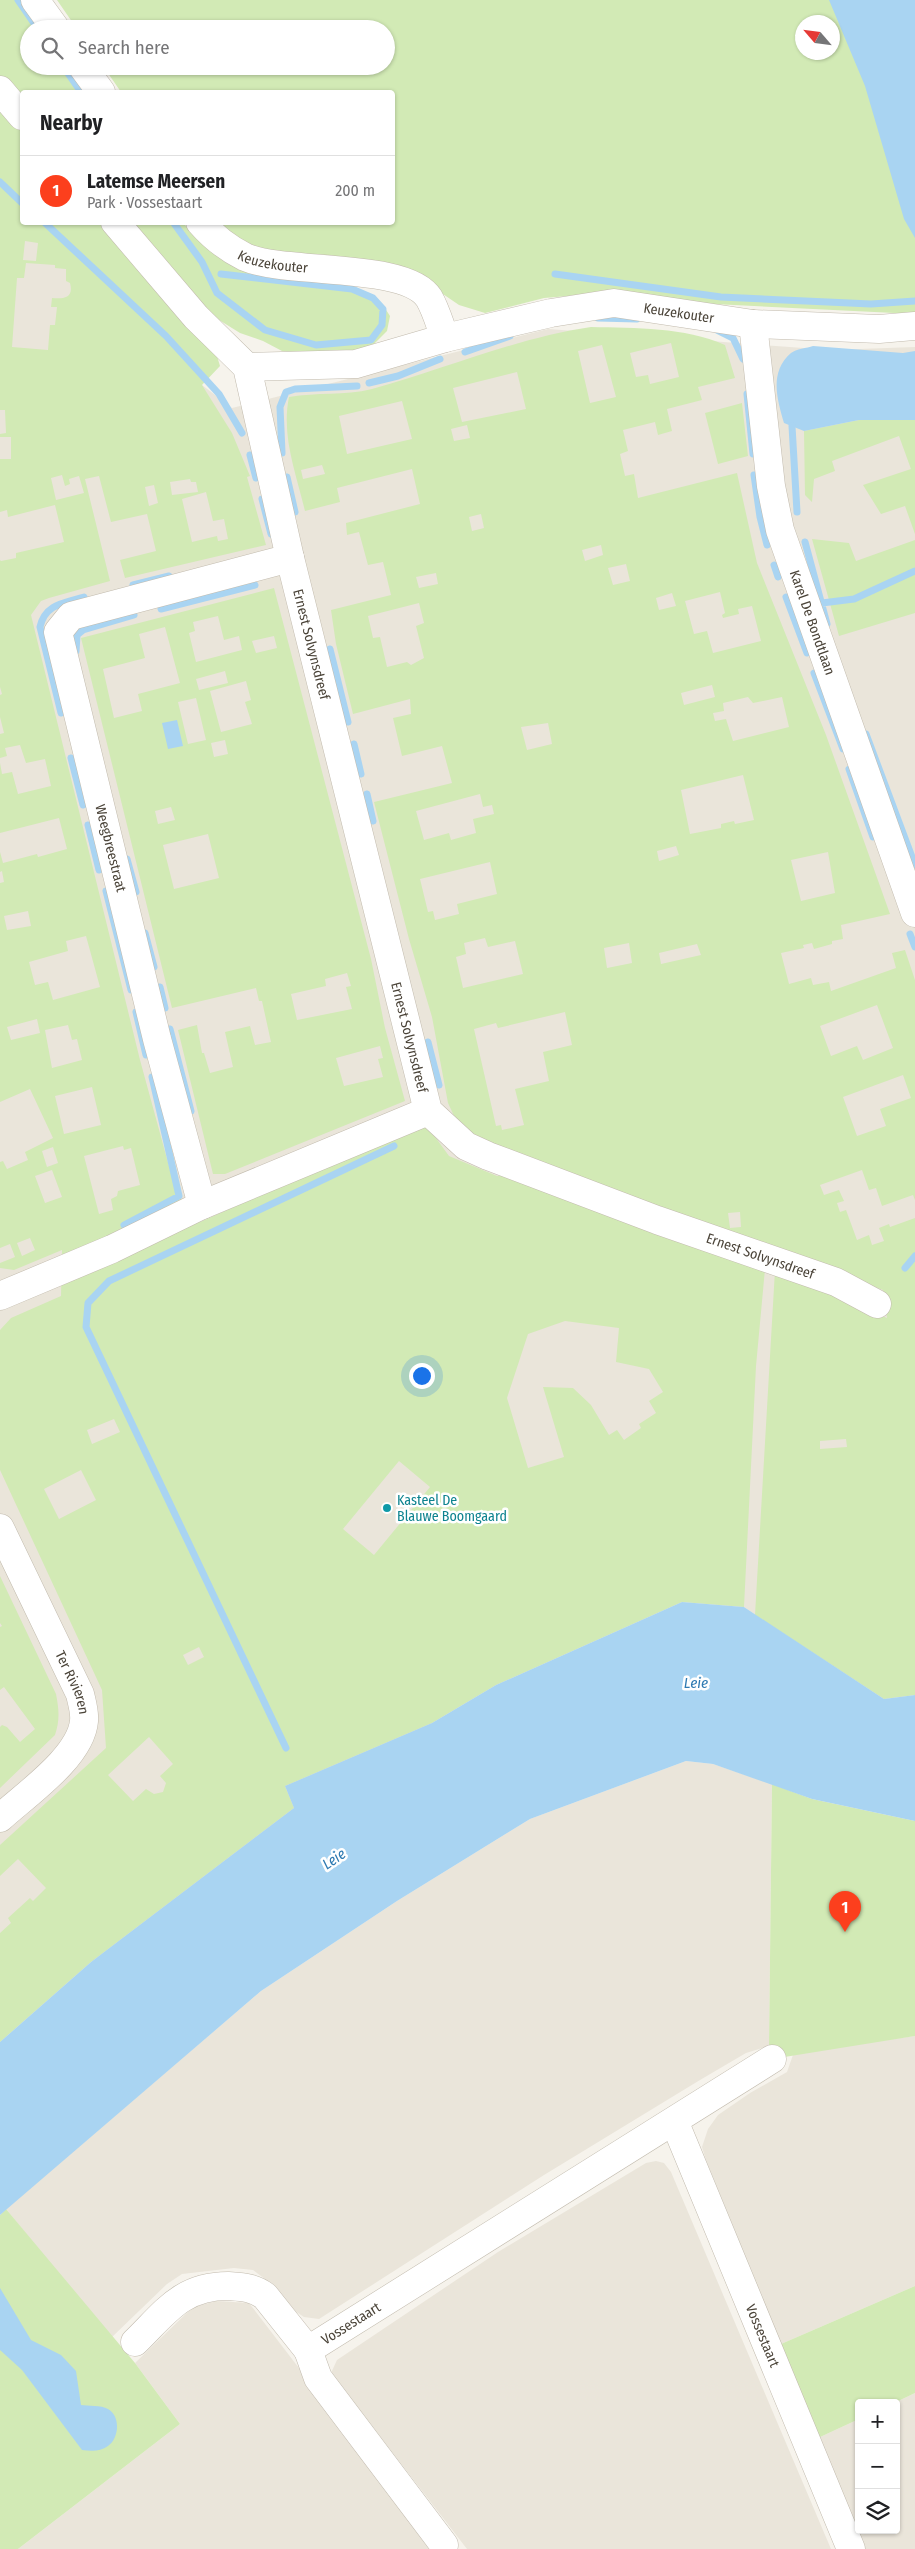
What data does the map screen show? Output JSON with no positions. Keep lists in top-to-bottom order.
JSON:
{
  "streets": {
    "street": [
      "Keuzekouter",
      "Karel De Bondtlaan",
      "Ernest Solvynsdreef",
      "Weegbreestraat",
      "Ter Rivieren",
      "Vossestaart"
    ]
  },
  "crossings": [
    ["Keuzekouter", "Karel De Bondtlaan"],
    ["Keuzekouter", "Ernest Solvynsdreef"],
    ["Ernest Solvynsdreef", "Weegbreestraat"]
  ],
  "water": ["Leie"],
  "places": ["Kasteel De Blauwe Boomgaard"],
  "north": "top left",
  "page": {
    "search": "Search here",
    "heading": "Nearby",
    "list": [
      {
        "mark": "1",
        "name": "Latemse Meersen",
        "note": "Park · Vossestaart",
        "value": "200 m"
      }
    ],
    "pins": "1",
    "map_buttons": ["+", "−"]
  }
}
